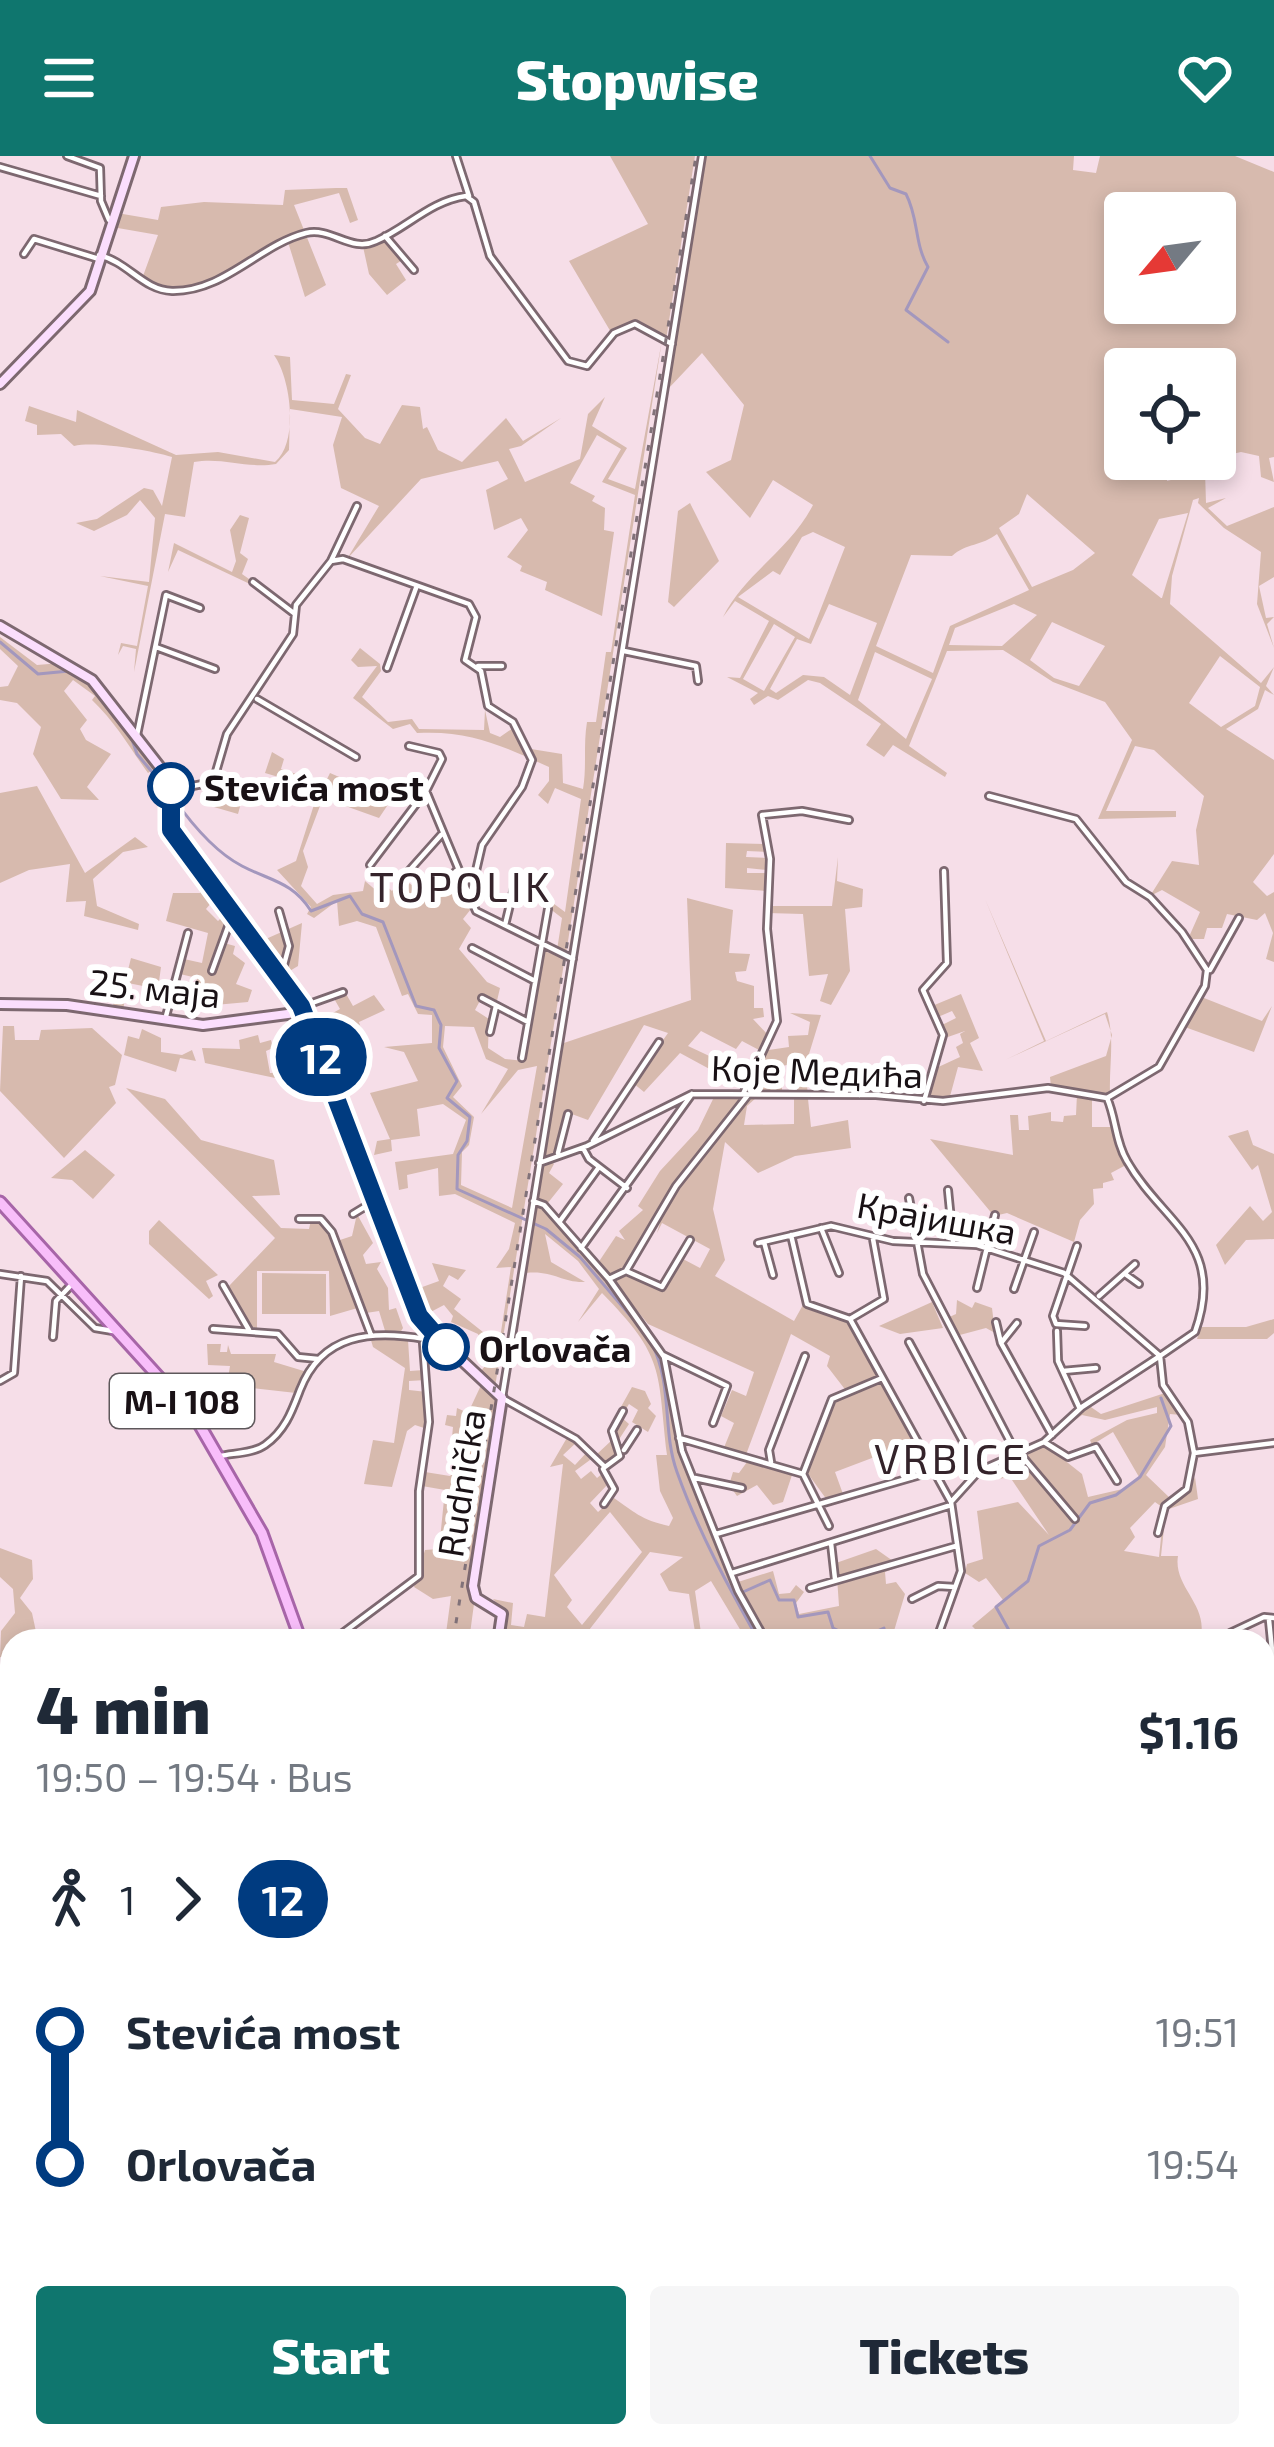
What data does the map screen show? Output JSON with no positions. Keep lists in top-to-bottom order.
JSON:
{
  "streets": {
    "main road": ["M-I 108"],
    "street": [
      "25. маја",
      "Које Медића",
      "Крајишка",
      "Rudnička"
    ]
  },
  "districts": ["TOPOLIK", "VRBICE"],
  "places": ["Stevića most", "Orlovača"],
  "lines": ["bus line 12"],
  "north": "bottom left",
  "page": {
    "header": "Stopwise",
    "on_map": "12",
    "heading": ["4 min", "19:50 – 19:54 · Bus", "$1.16"],
    "legs": ["1", "12"],
    "list": [
      {
        "name": "Stevića most",
        "value": "19:51"
      },
      {
        "name": "Orlovača",
        "value": "19:54"
      }
    ],
    "buttons": ["Start", "Tickets"]
  }
}
